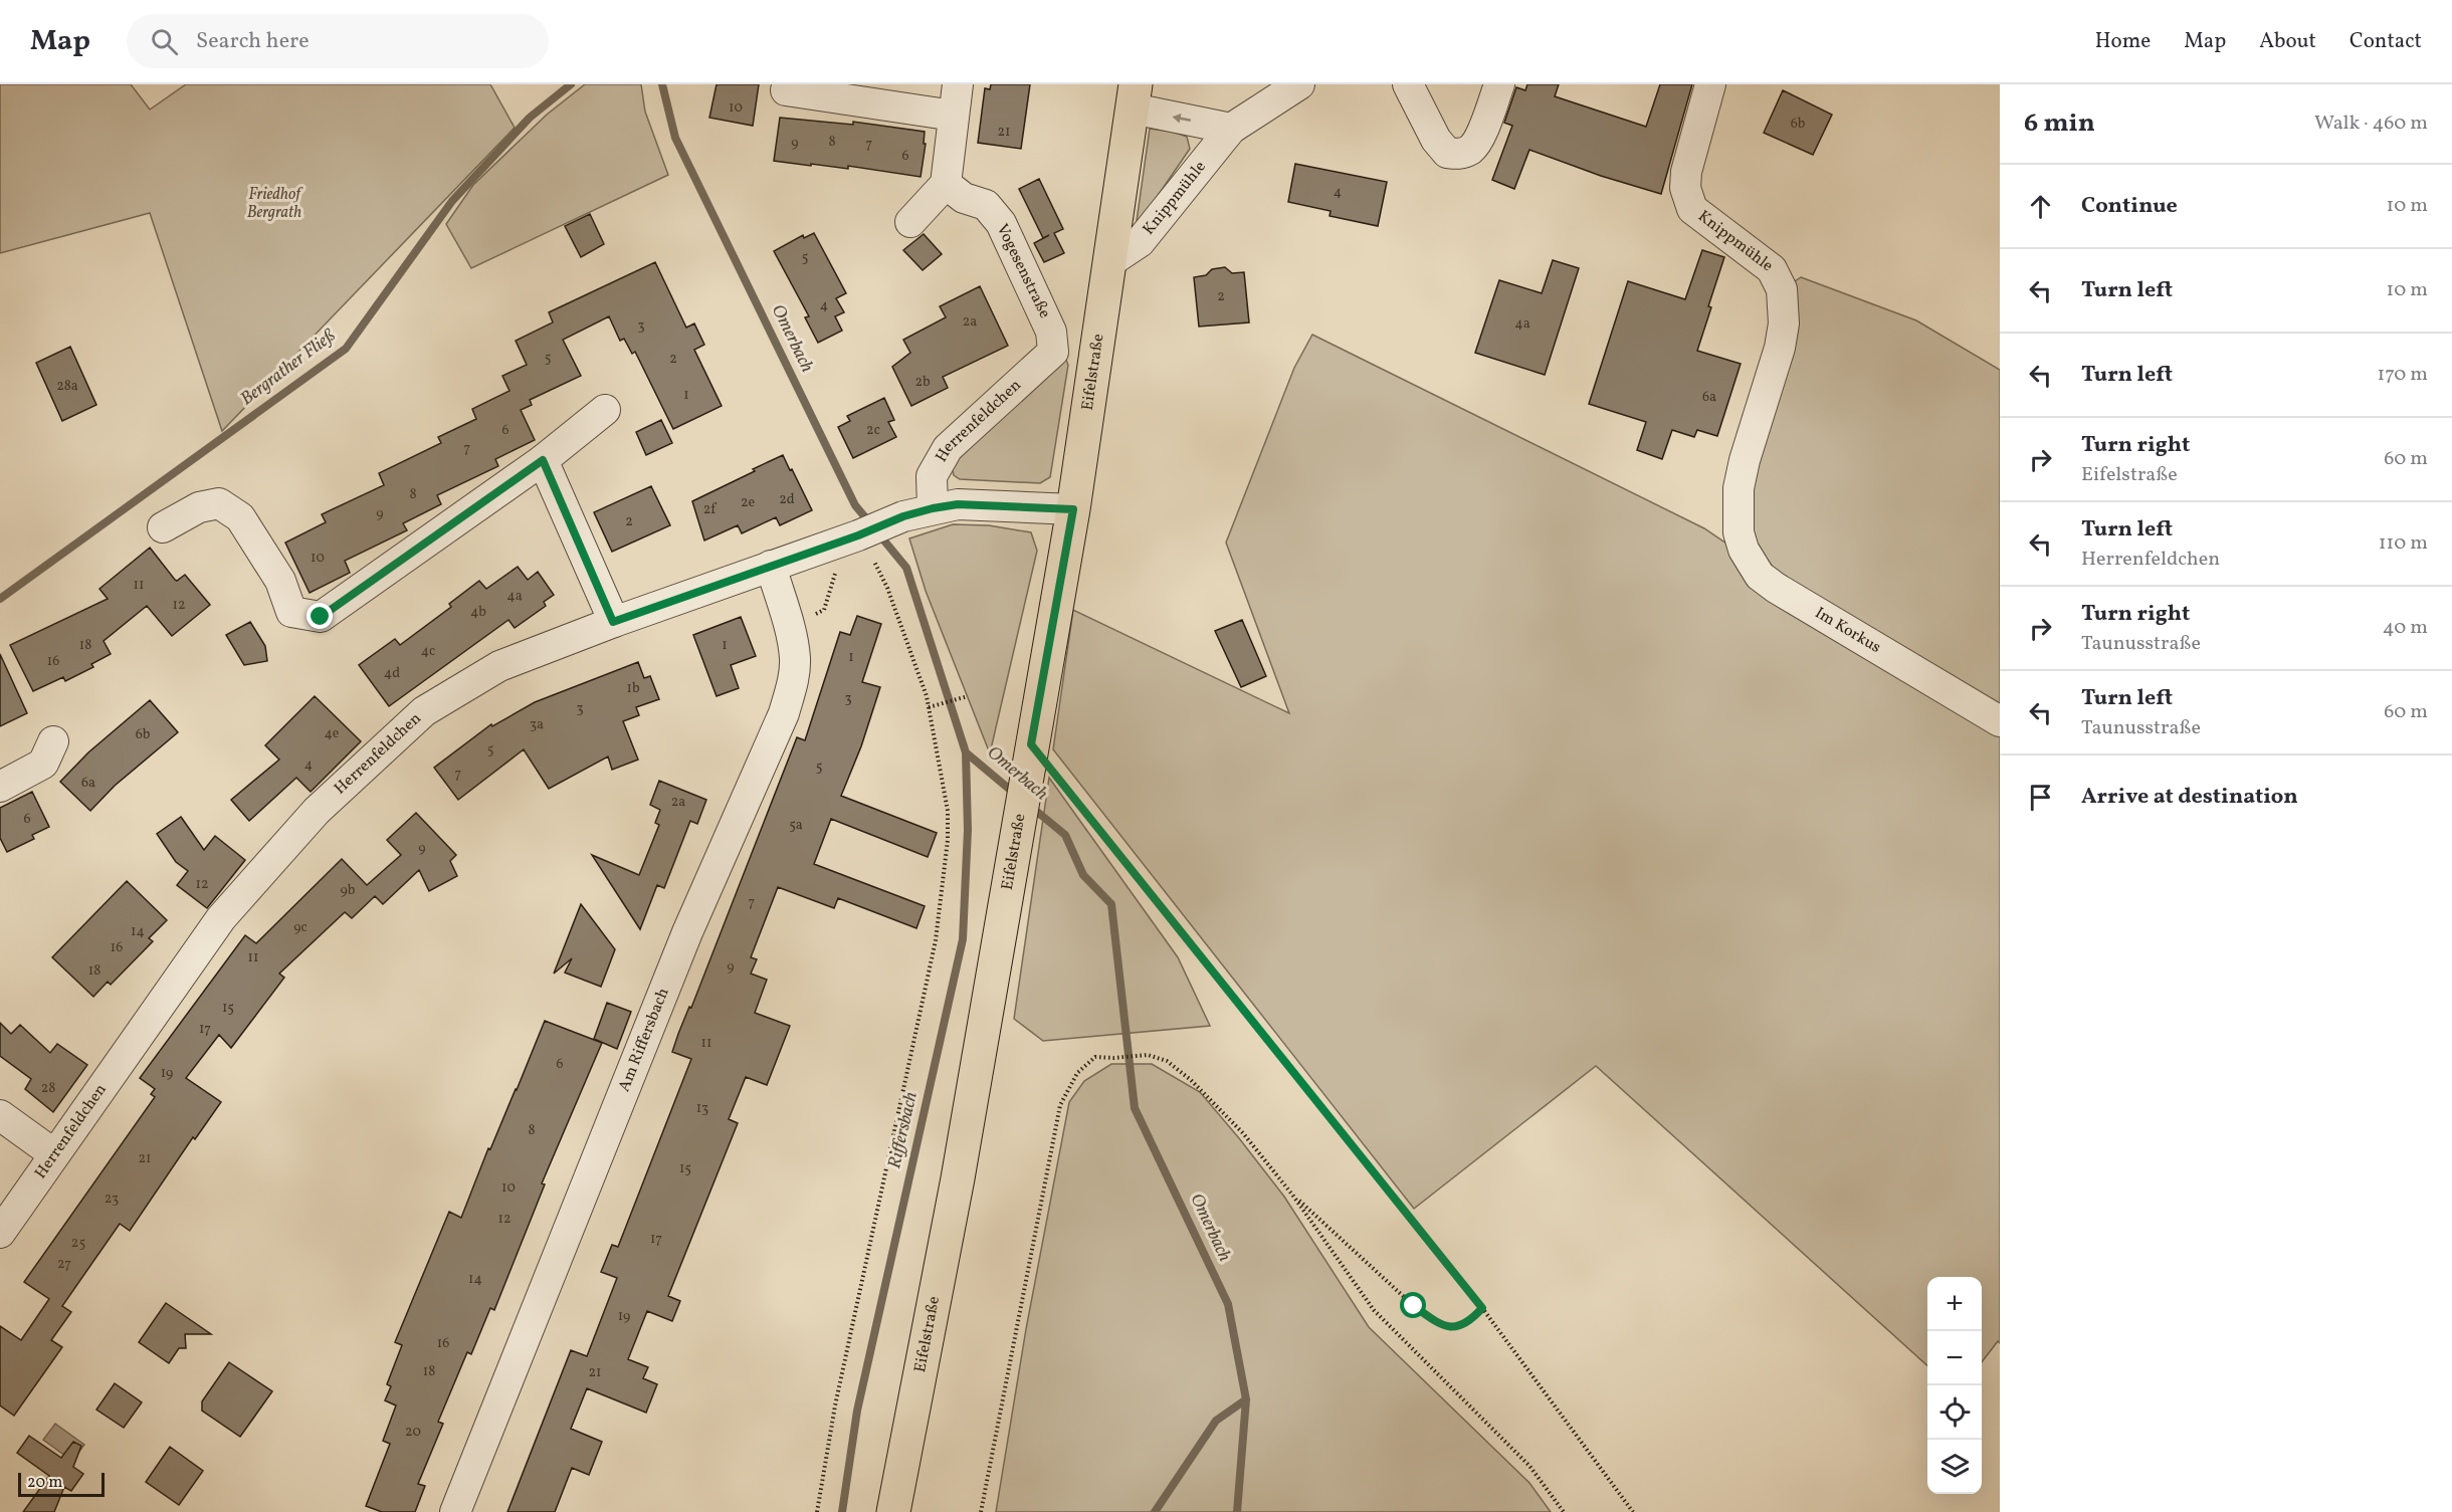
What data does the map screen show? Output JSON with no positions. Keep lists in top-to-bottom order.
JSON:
{
  "streets": {
    "main road": ["Eifelstraße"],
    "street": [
      "Knippmühle",
      "Vogesenstraße",
      "Herrenfeldchen",
      "Im Korkus",
      "Am Riffersbach"
    ]
  },
  "crossings": [
    ["Knippmühle", "Eifelstraße"],
    ["Knippmühle", "Im Korkus"],
    ["Vogesenstraße", "Herrenfeldchen"],
    ["Eifelstraße", "Herrenfeldchen"],
    ["Herrenfeldchen", "Am Riffersbach"]
  ],
  "water": ["Omerbach", "Bergrather Fließ", "Riffersbach"],
  "parks": ["Friedhof Bergrath"],
  "house_numbers": [
    "10",
    "6b",
    "21",
    "8",
    "9",
    "7",
    "6",
    "4",
    "5",
    "2",
    "4",
    "2a",
    "4a",
    "3",
    "5",
    "2",
    "2b",
    "28a",
    "1",
    "6a",
    "6",
    "2c",
    "7",
    "8",
    "2d",
    "2e",
    "2f",
    "9",
    "2",
    "10",
    "11",
    "4a",
    "12",
    "4b",
    "18",
    "1",
    "4c",
    "1",
    "16",
    "4d",
    "1b",
    "3",
    "3",
    "3a",
    "4e",
    "6b",
    "5",
    "4",
    "5",
    "7",
    "6a",
    "2a",
    "6",
    "5a",
    "9",
    "12",
    "9b",
    "7",
    "9c",
    "14",
    "16",
    "11",
    "9",
    "18",
    "15",
    "17",
    "11",
    "6",
    "19",
    "28",
    "13",
    "8",
    "21",
    "15",
    "10",
    "23",
    "12",
    "17",
    "25",
    "27",
    "14",
    "19",
    "16",
    "18",
    "21",
    "20"
  ],
  "scale_bar": "20 m",
  "page": {
    "header": "Map",
    "search": "Search here",
    "nav": [
      "Home",
      "Map",
      "About",
      "Contact"
    ],
    "heading": ["6 min", "Walk · 460 m"],
    "list": [
      ["Continue", "10 m"],
      ["Turn left", "10 m"],
      ["Turn left", "170 m"],
      ["Turn right", "Eifelstraße", "60 m"],
      ["Turn left", "Herrenfeldchen", "110 m"],
      ["Turn right", "Taunusstraße", "40 m"],
      ["Turn left", "Taunusstraße", "60 m"],
      "Arrive at destination"
    ],
    "map_buttons": ["+", "−"],
    "scale": "20 m"
  }
}
